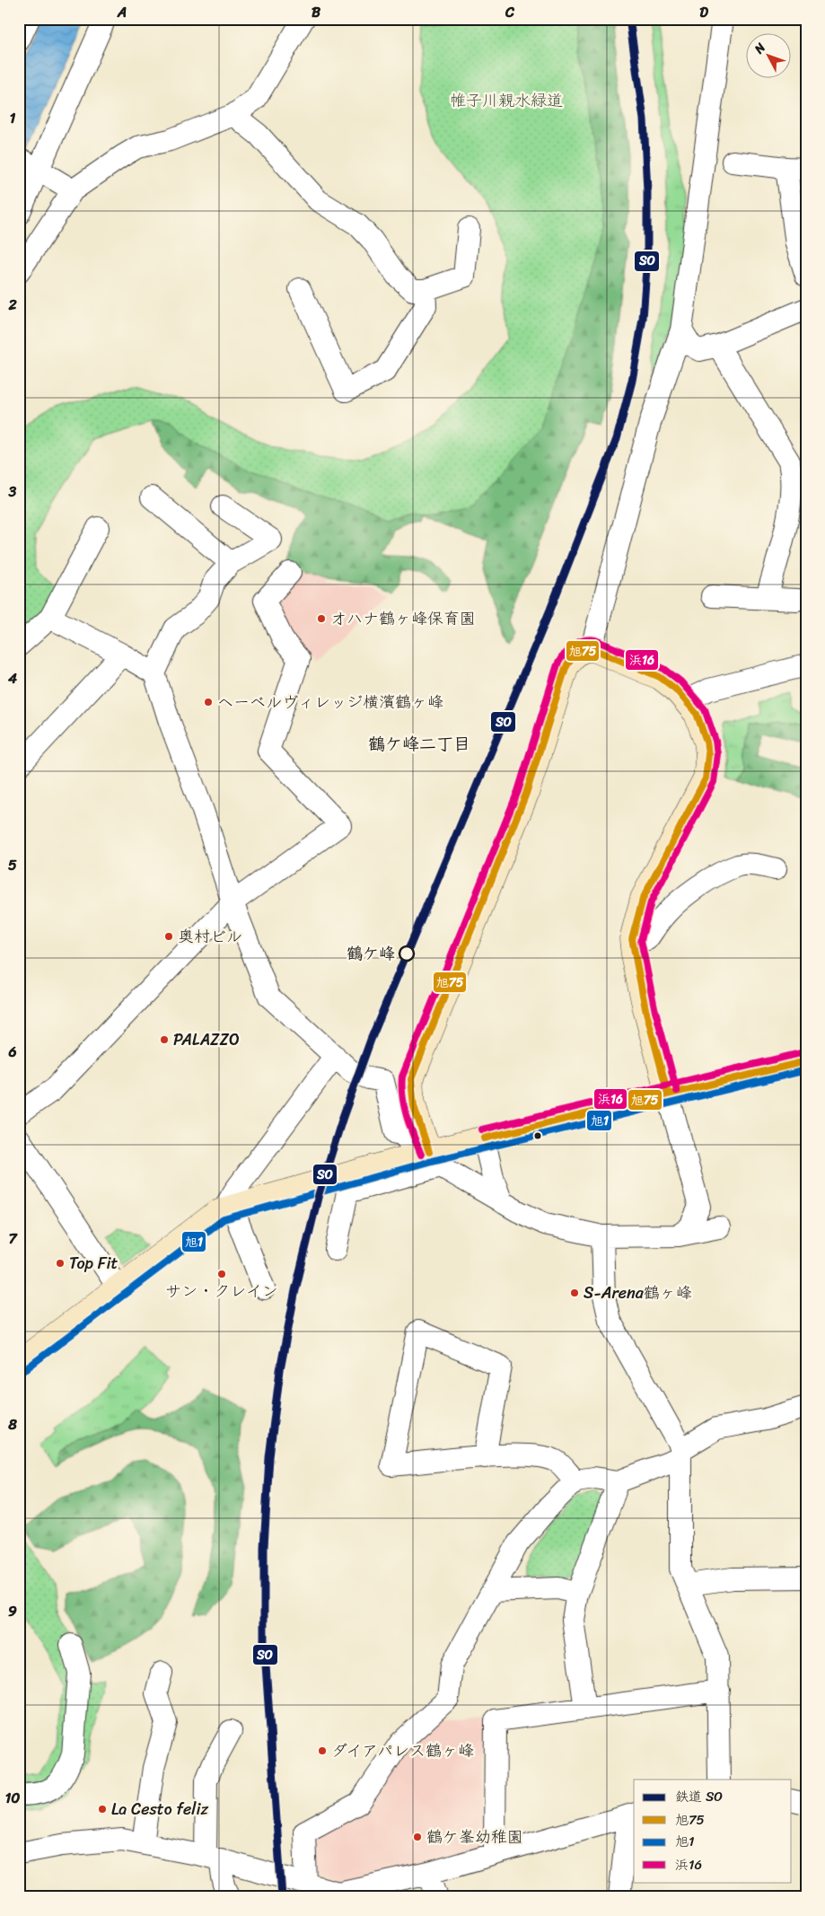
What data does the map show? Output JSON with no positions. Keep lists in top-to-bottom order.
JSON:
{
  "districts": ["鶴ケ峰二丁目"],
  "parks": ["帷子川親水緑道"],
  "places": [
    "オハナ鶴ヶ峰保育園",
    "ヘーベルヴィレッジ横濱鶴ヶ峰",
    "奥村ビル",
    "鶴ケ峰",
    "PALAZZO",
    "Top Fit",
    "サン・クレイン",
    "S-Arena鶴ヶ峰",
    "ダイアパレス鶴ヶ峰",
    "La Cesto feliz",
    "鶴ケ峯幼稚園"
  ],
  "lines": [
    "rail line SO",
    "transit line 浜16",
    "transit line 旭75",
    "transit line 旭1"
  ],
  "legend": [
    "鉄道 SO",
    "旭75",
    "旭1",
    "浜16"
  ],
  "north": "top left",
  "grid": {
    "columns": [
      "A",
      "B",
      "C",
      "D"
    ],
    "rows": [
      "1",
      "2",
      "3",
      "4",
      "5",
      "6",
      "7",
      "8",
      "9",
      "10"
    ]
  }
}
